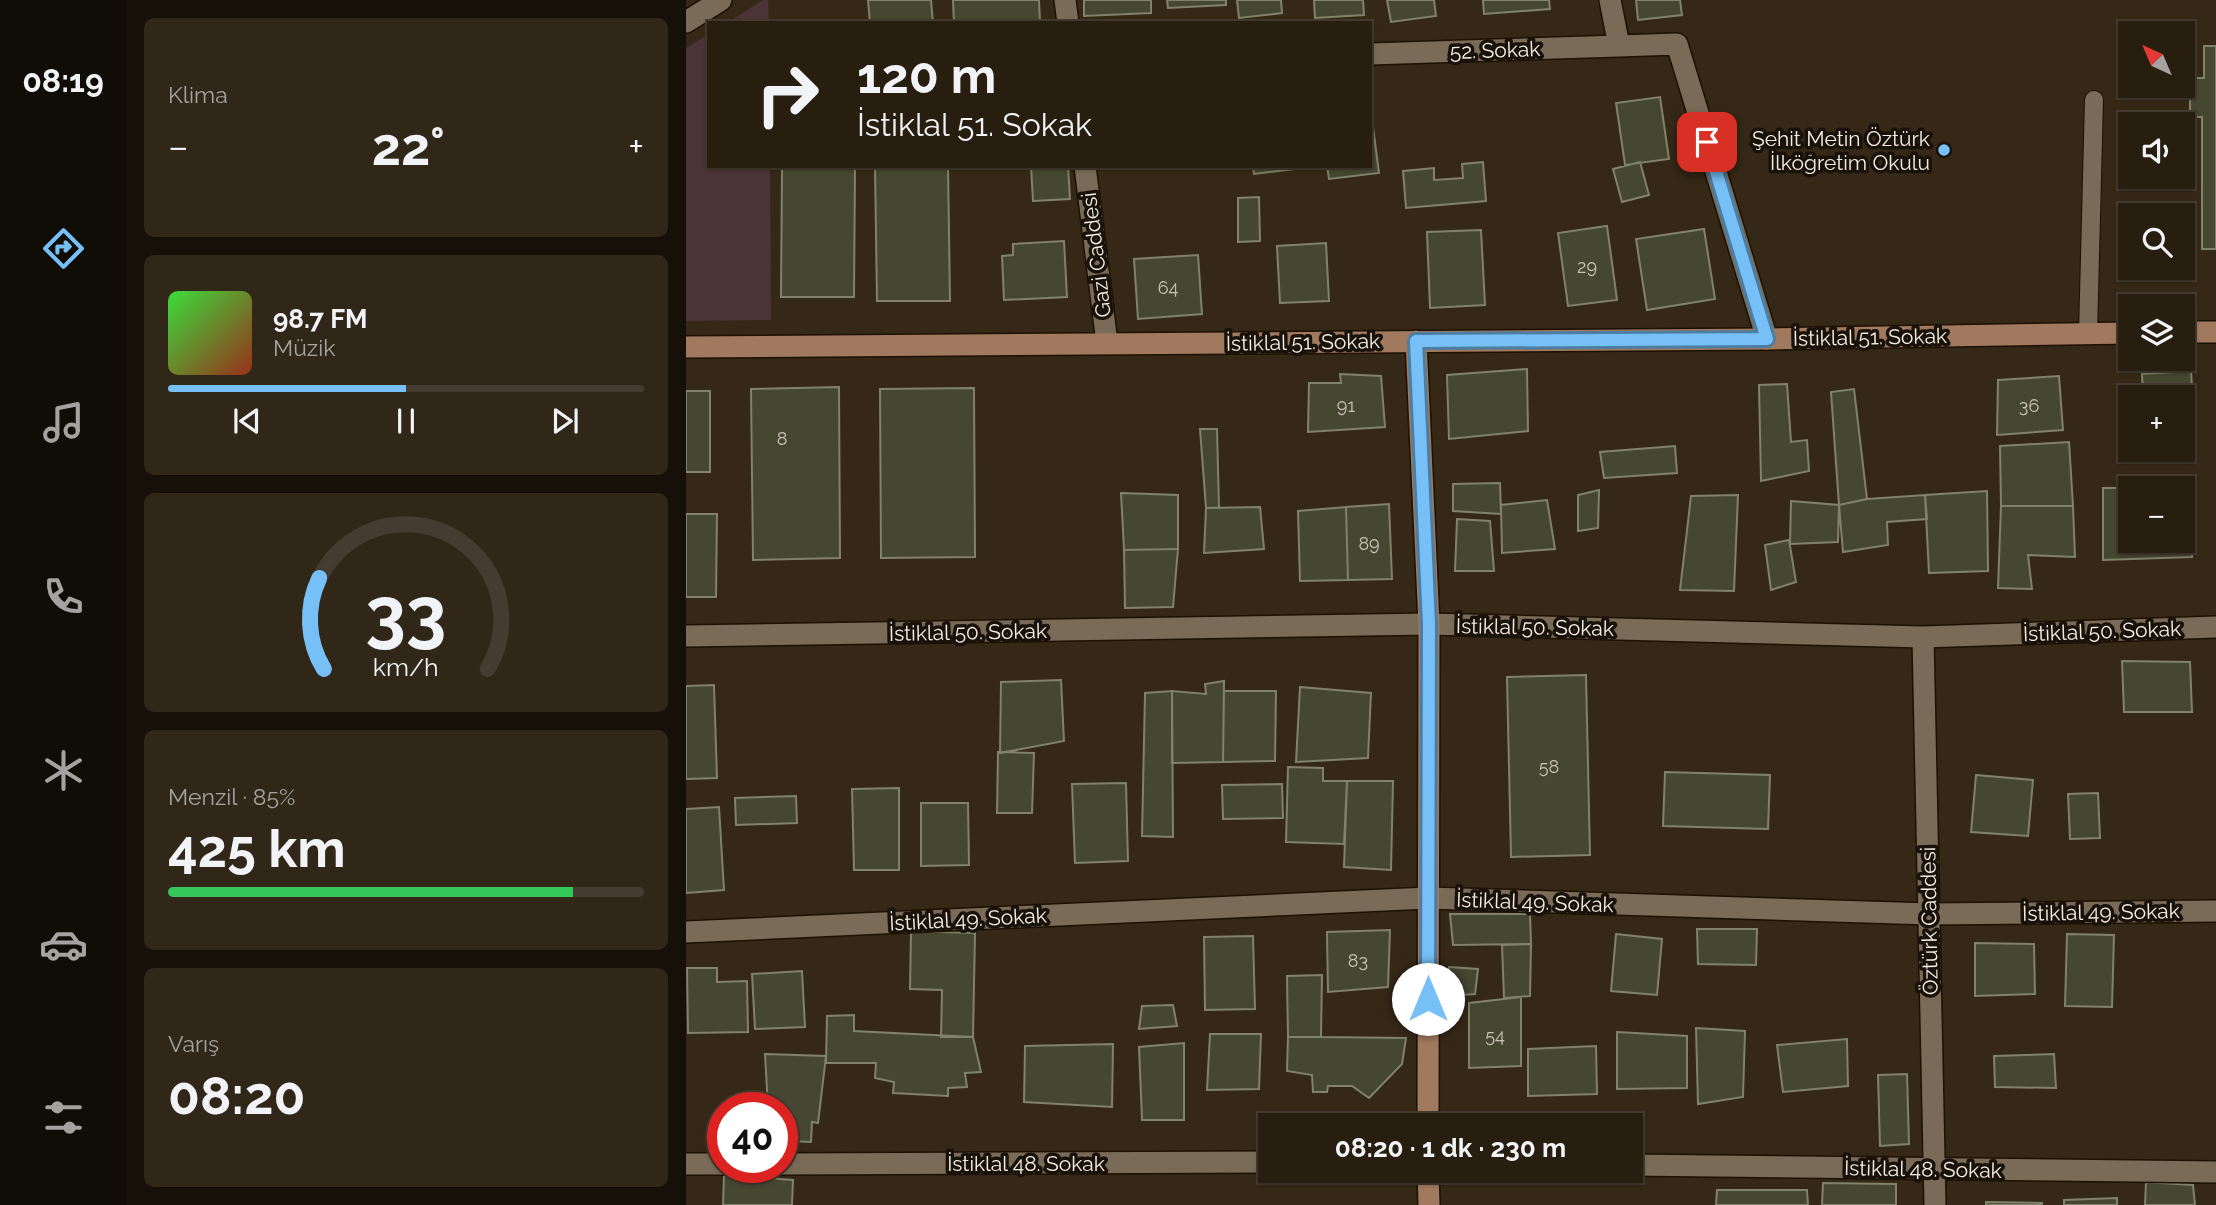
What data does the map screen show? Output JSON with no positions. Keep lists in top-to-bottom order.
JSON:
{
  "streets": {
    "street": [
      "52. Sokak",
      "Gazi Caddesi",
      "İstiklal 51. Sokak",
      "İstiklal 50. Sokak",
      "İstiklal 49. Sokak",
      "Öztürk Caddesi",
      "İstiklal 48. Sokak"
    ]
  },
  "crossings": [
    ["52. Sokak", "İstiklal 51. Sokak"],
    ["Gazi Caddesi", "İstiklal 51. Sokak"],
    ["İstiklal 50. Sokak", "Öztürk Caddesi"],
    ["İstiklal 49. Sokak", "Öztürk Caddesi"],
    ["Öztürk Caddesi", "İstiklal 48. Sokak"]
  ],
  "places": ["Şehit Metin Öztürk İlköğretim Okulu"],
  "house_numbers": [
    "29",
    "64",
    "91",
    "36",
    "8",
    "89",
    "58",
    "83",
    "54"
  ],
  "north": "top left",
  "page": {
    "tabs": "08:19",
    "tile": [
      "Klima",
      ["Menzil · 85%", "425 km"],
      ["Varış", "08:20"]
    ],
    "map_buttons": ["+", "−"],
    "turn": ["120 m", "İstiklal 51. Sokak"],
    "heat": ["−", "22°", "+"],
    "song": ["98.7 FM", "Müzik"],
    "limit": "40",
    "trip": "08:20 · 1 dk · 230 m",
    "gauge": ["33", "km/h"]
  }
}
